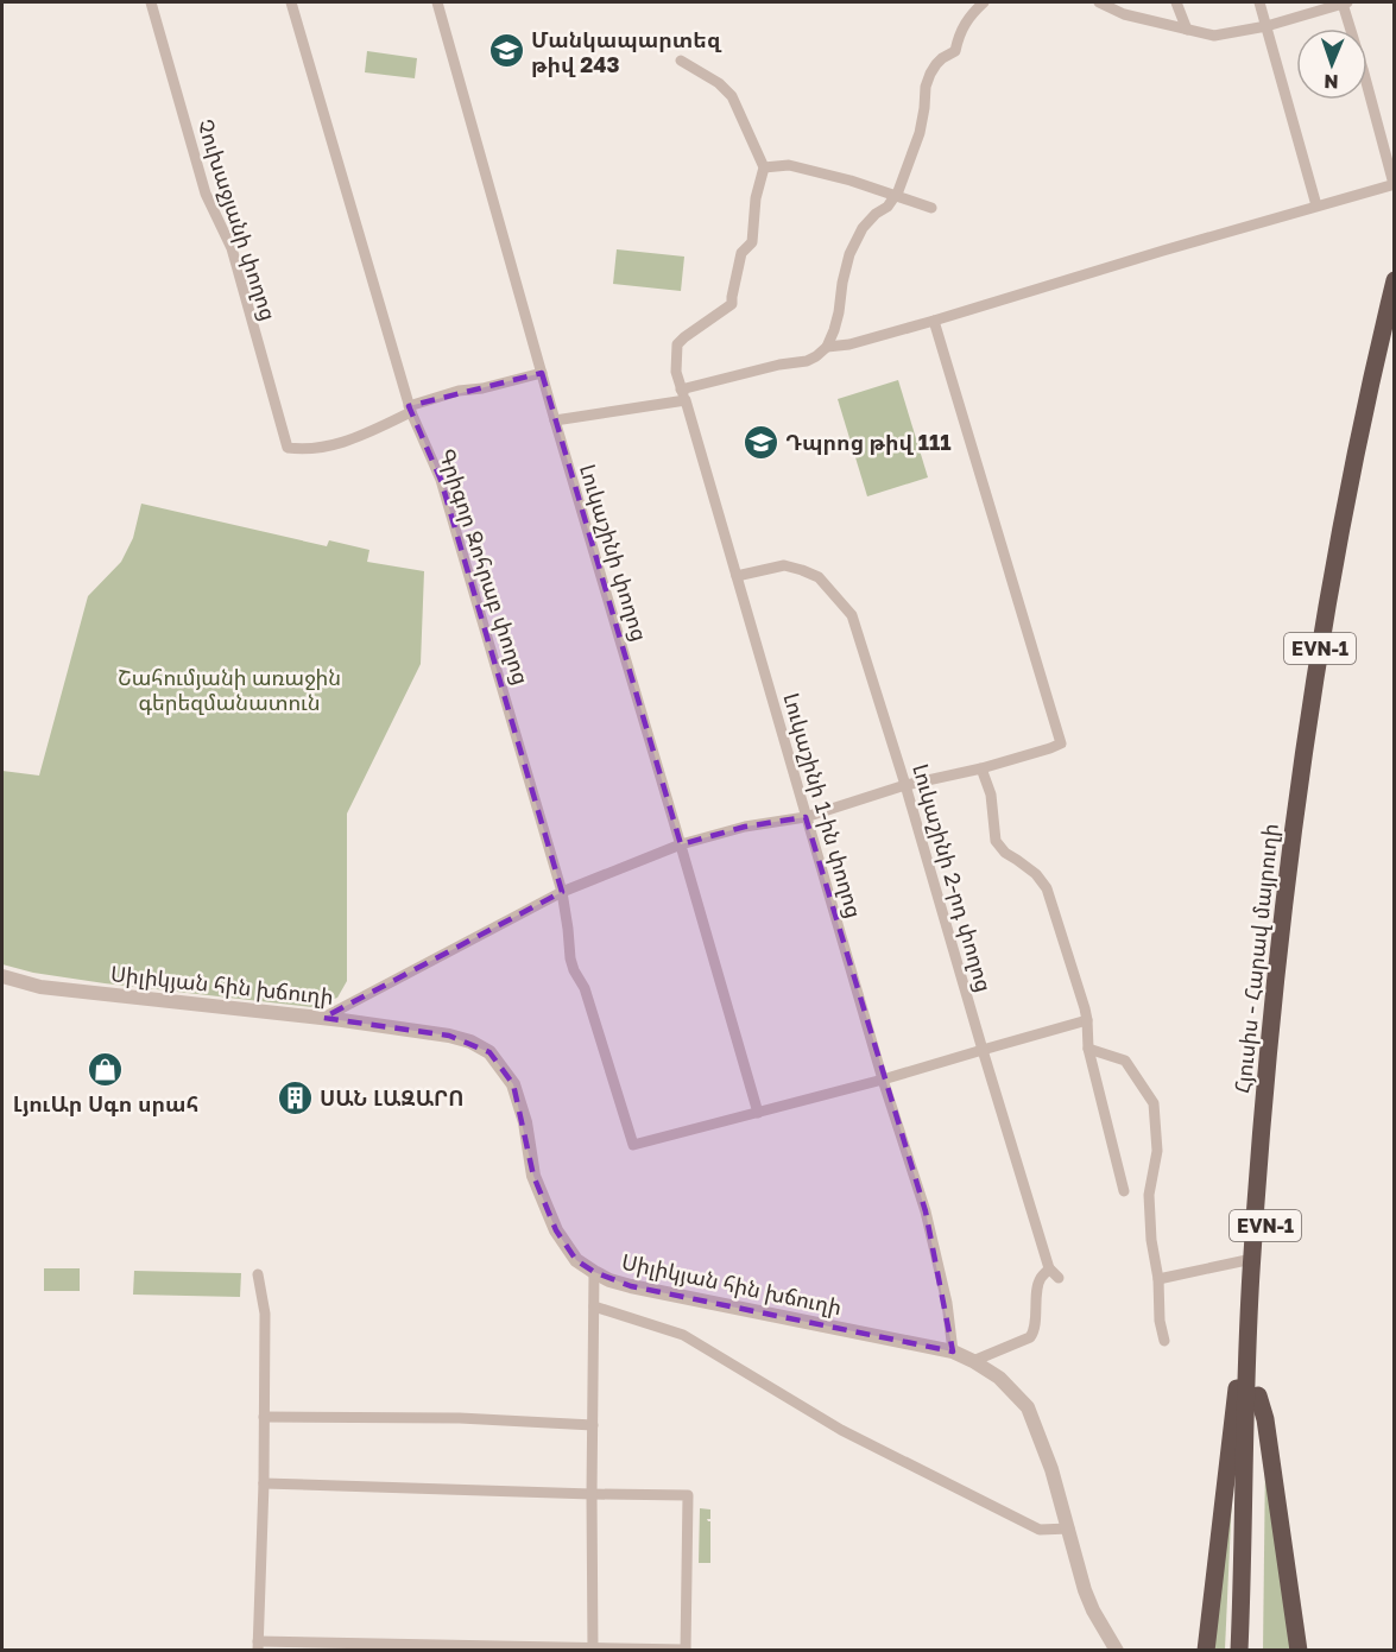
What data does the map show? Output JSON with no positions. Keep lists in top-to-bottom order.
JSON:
{
  "streets": {
    "highway": ["EVN-1", "Հյուսիս - Հարավ մայրուղի"],
    "street": [
      "Չուխաջյանի փողոց",
      "Լուկաշինի փողոց",
      "Գրիգոր Զոհրաբ փողոց",
      "Լուկաշինի 1-ին փողոց",
      "Լուկաշինի 2-րդ փողոց",
      "Սիլիկյան հին խճուղի"
    ]
  },
  "crossings": [
    ["Չուխաջյանի փողոց", "Լուկաշինի փողոց"],
    ["Չուխաջյանի փողոց", "Գրիգոր Զոհրաբ փողոց"],
    ["Լուկաշինի փողոց", "Գրիգոր Զոհրաբ փողոց"],
    ["Լուկաշինի 1-ին փողոց", "Լուկաշինի 2-րդ փողոց"],
    ["Լուկաշինի 1-ին փողոց", "Սիլիկյան հին խճուղի"]
  ],
  "parks": ["Շահումյանի առաջին գերեզմանատուն"],
  "places": {
    "school or university": ["Մանկապարտեզ թիվ 243", "Դպրոց թիվ 111"],
    "shop": ["ԼյուԱր Սգո սրահ"],
    "building": ["ՍԱՆ ԼԱԶԱՐՈ"]
  },
  "north": "bottom"
}
